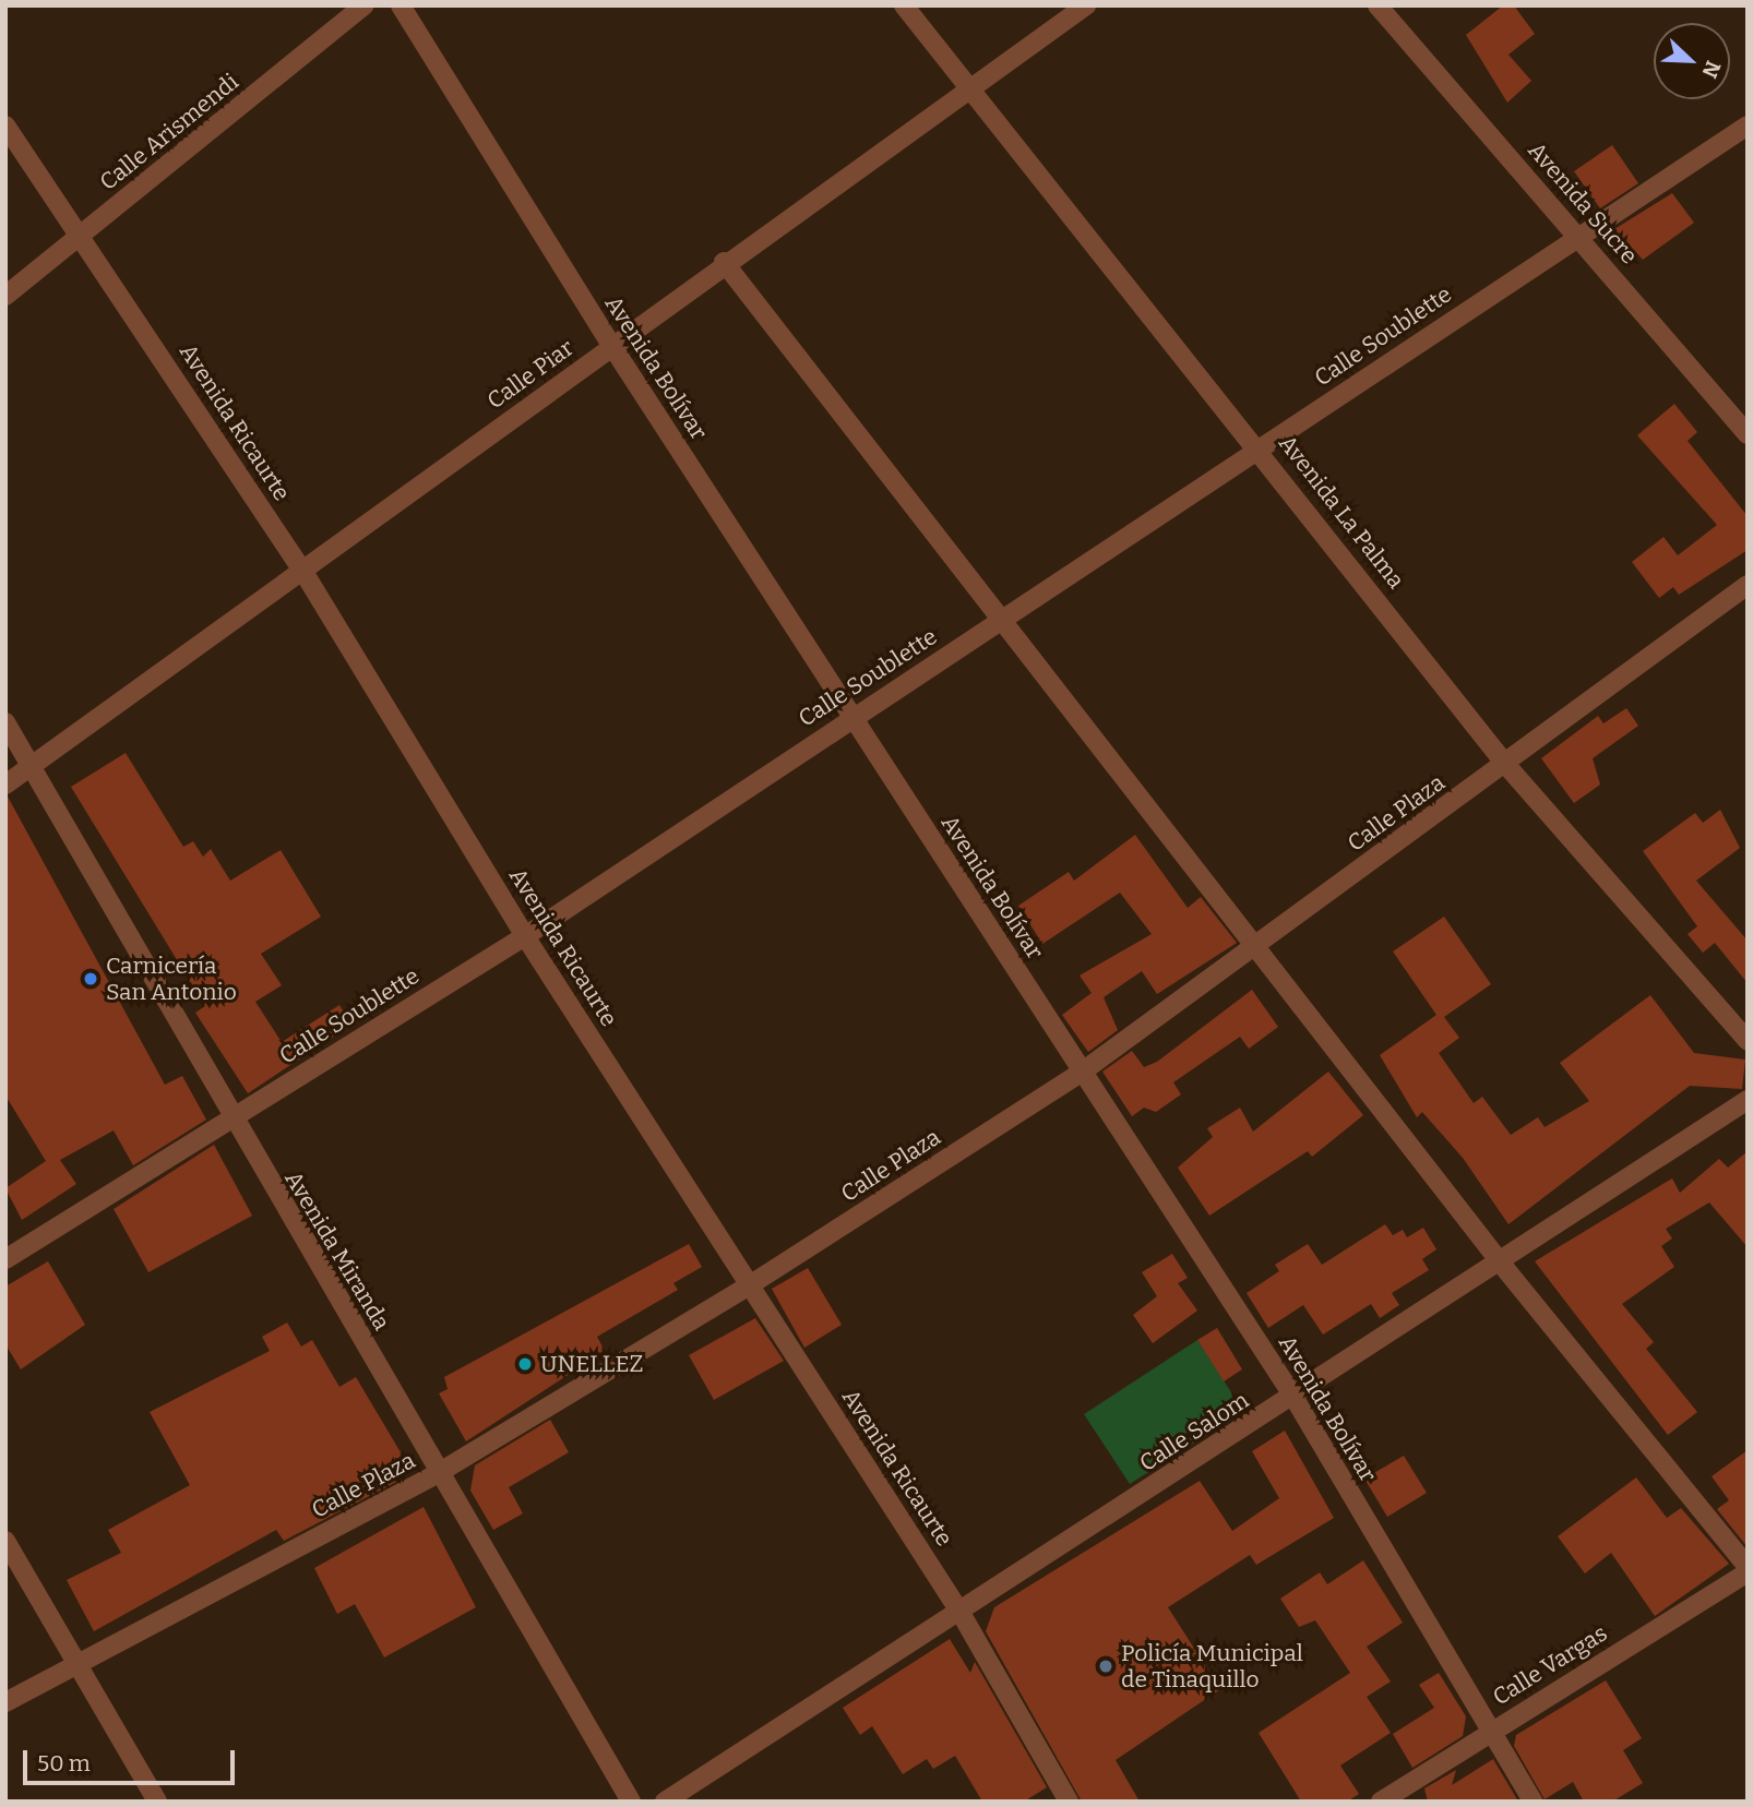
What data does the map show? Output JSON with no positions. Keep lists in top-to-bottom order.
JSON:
{
  "streets": {
    "street": [
      "Calle Arismendi",
      "Avenida Sucre",
      "Calle Soublette",
      "Avenida Bolívar",
      "Calle Piar",
      "Avenida Ricaurte",
      "Avenida La Palma",
      "Calle Plaza",
      "Avenida Miranda",
      "Calle Salom",
      "Calle Vargas"
    ]
  },
  "crossings": [
    ["Calle Arismendi", "Avenida Ricaurte"],
    ["Avenida Sucre", "Calle Soublette"],
    ["Calle Soublette", "Avenida Bolívar"],
    ["Calle Soublette", "Avenida Ricaurte"],
    ["Calle Soublette", "Avenida La Palma"],
    ["Calle Soublette", "Avenida Miranda"],
    ["Avenida Bolívar", "Calle Piar"],
    ["Avenida Bolívar", "Calle Plaza"],
    ["Avenida Bolívar", "Calle Salom"],
    ["Avenida Bolívar", "Calle Vargas"],
    ["Calle Piar", "Avenida Ricaurte"],
    ["Calle Piar", "Avenida La Palma"],
    ["Calle Piar", "Avenida Miranda"],
    ["Avenida Ricaurte", "Calle Plaza"],
    ["Avenida Ricaurte", "Calle Salom"],
    ["Avenida La Palma", "Calle Plaza"],
    ["Calle Plaza", "Avenida Miranda"]
  ],
  "places": ["Carnicería San Antonio", "UNELLEZ", "Policía Municipal de Tinaquillo"],
  "scale_bar": "50 m",
  "north": "bottom right"
}
